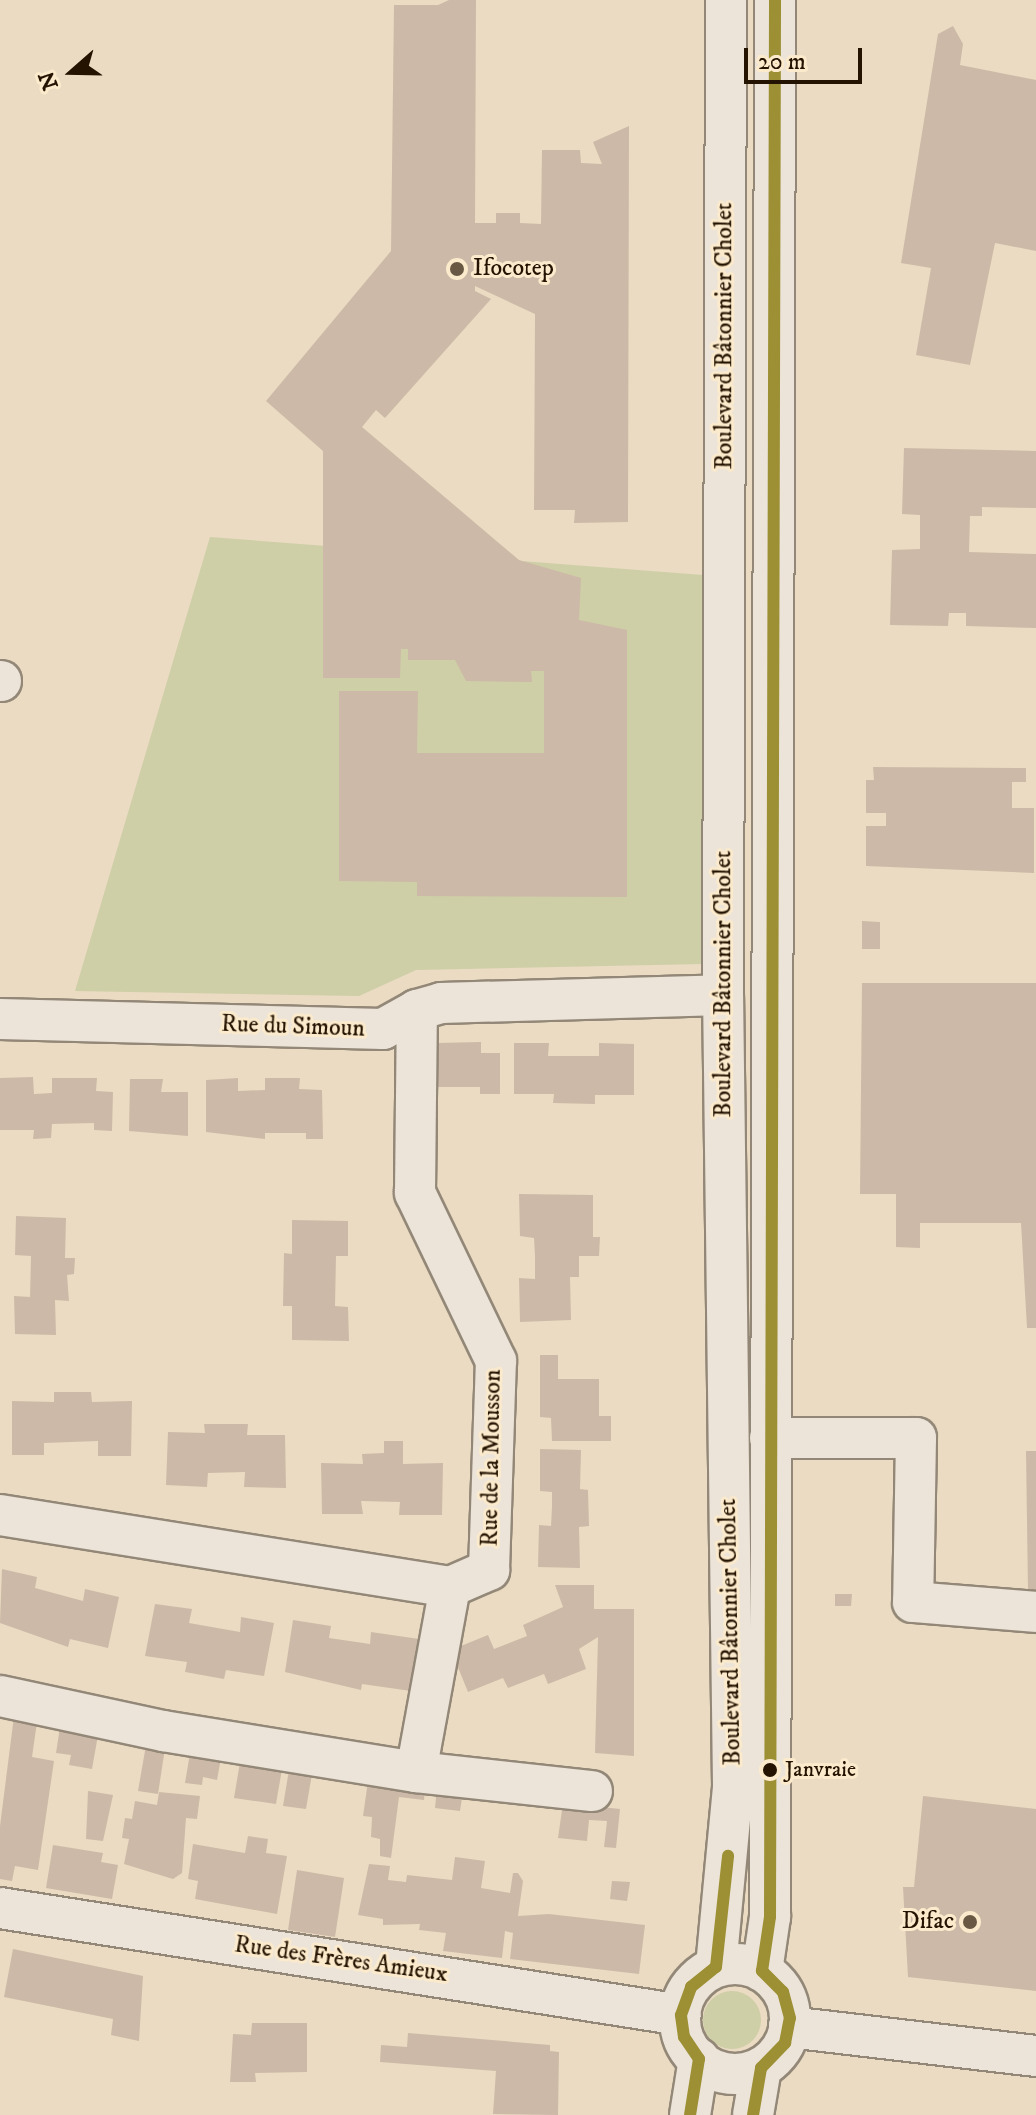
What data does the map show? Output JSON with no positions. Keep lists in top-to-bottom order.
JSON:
{
  "streets": {
    "street": [
      "Boulevard Bâtonnier Cholet",
      "Rue du Simoun",
      "Rue de la Mousson",
      "Rue des Frères Amieux"
    ]
  },
  "crossings": [
    ["Boulevard Bâtonnier Cholet", "Rue du Simoun"],
    ["Boulevard Bâtonnier Cholet", "Rue des Frères Amieux"],
    ["Rue du Simoun", "Rue de la Mousson"]
  ],
  "places": ["Ifocotep", "Janvraie", "Difac"],
  "scale_bar": "20 m",
  "north": "left"
}
